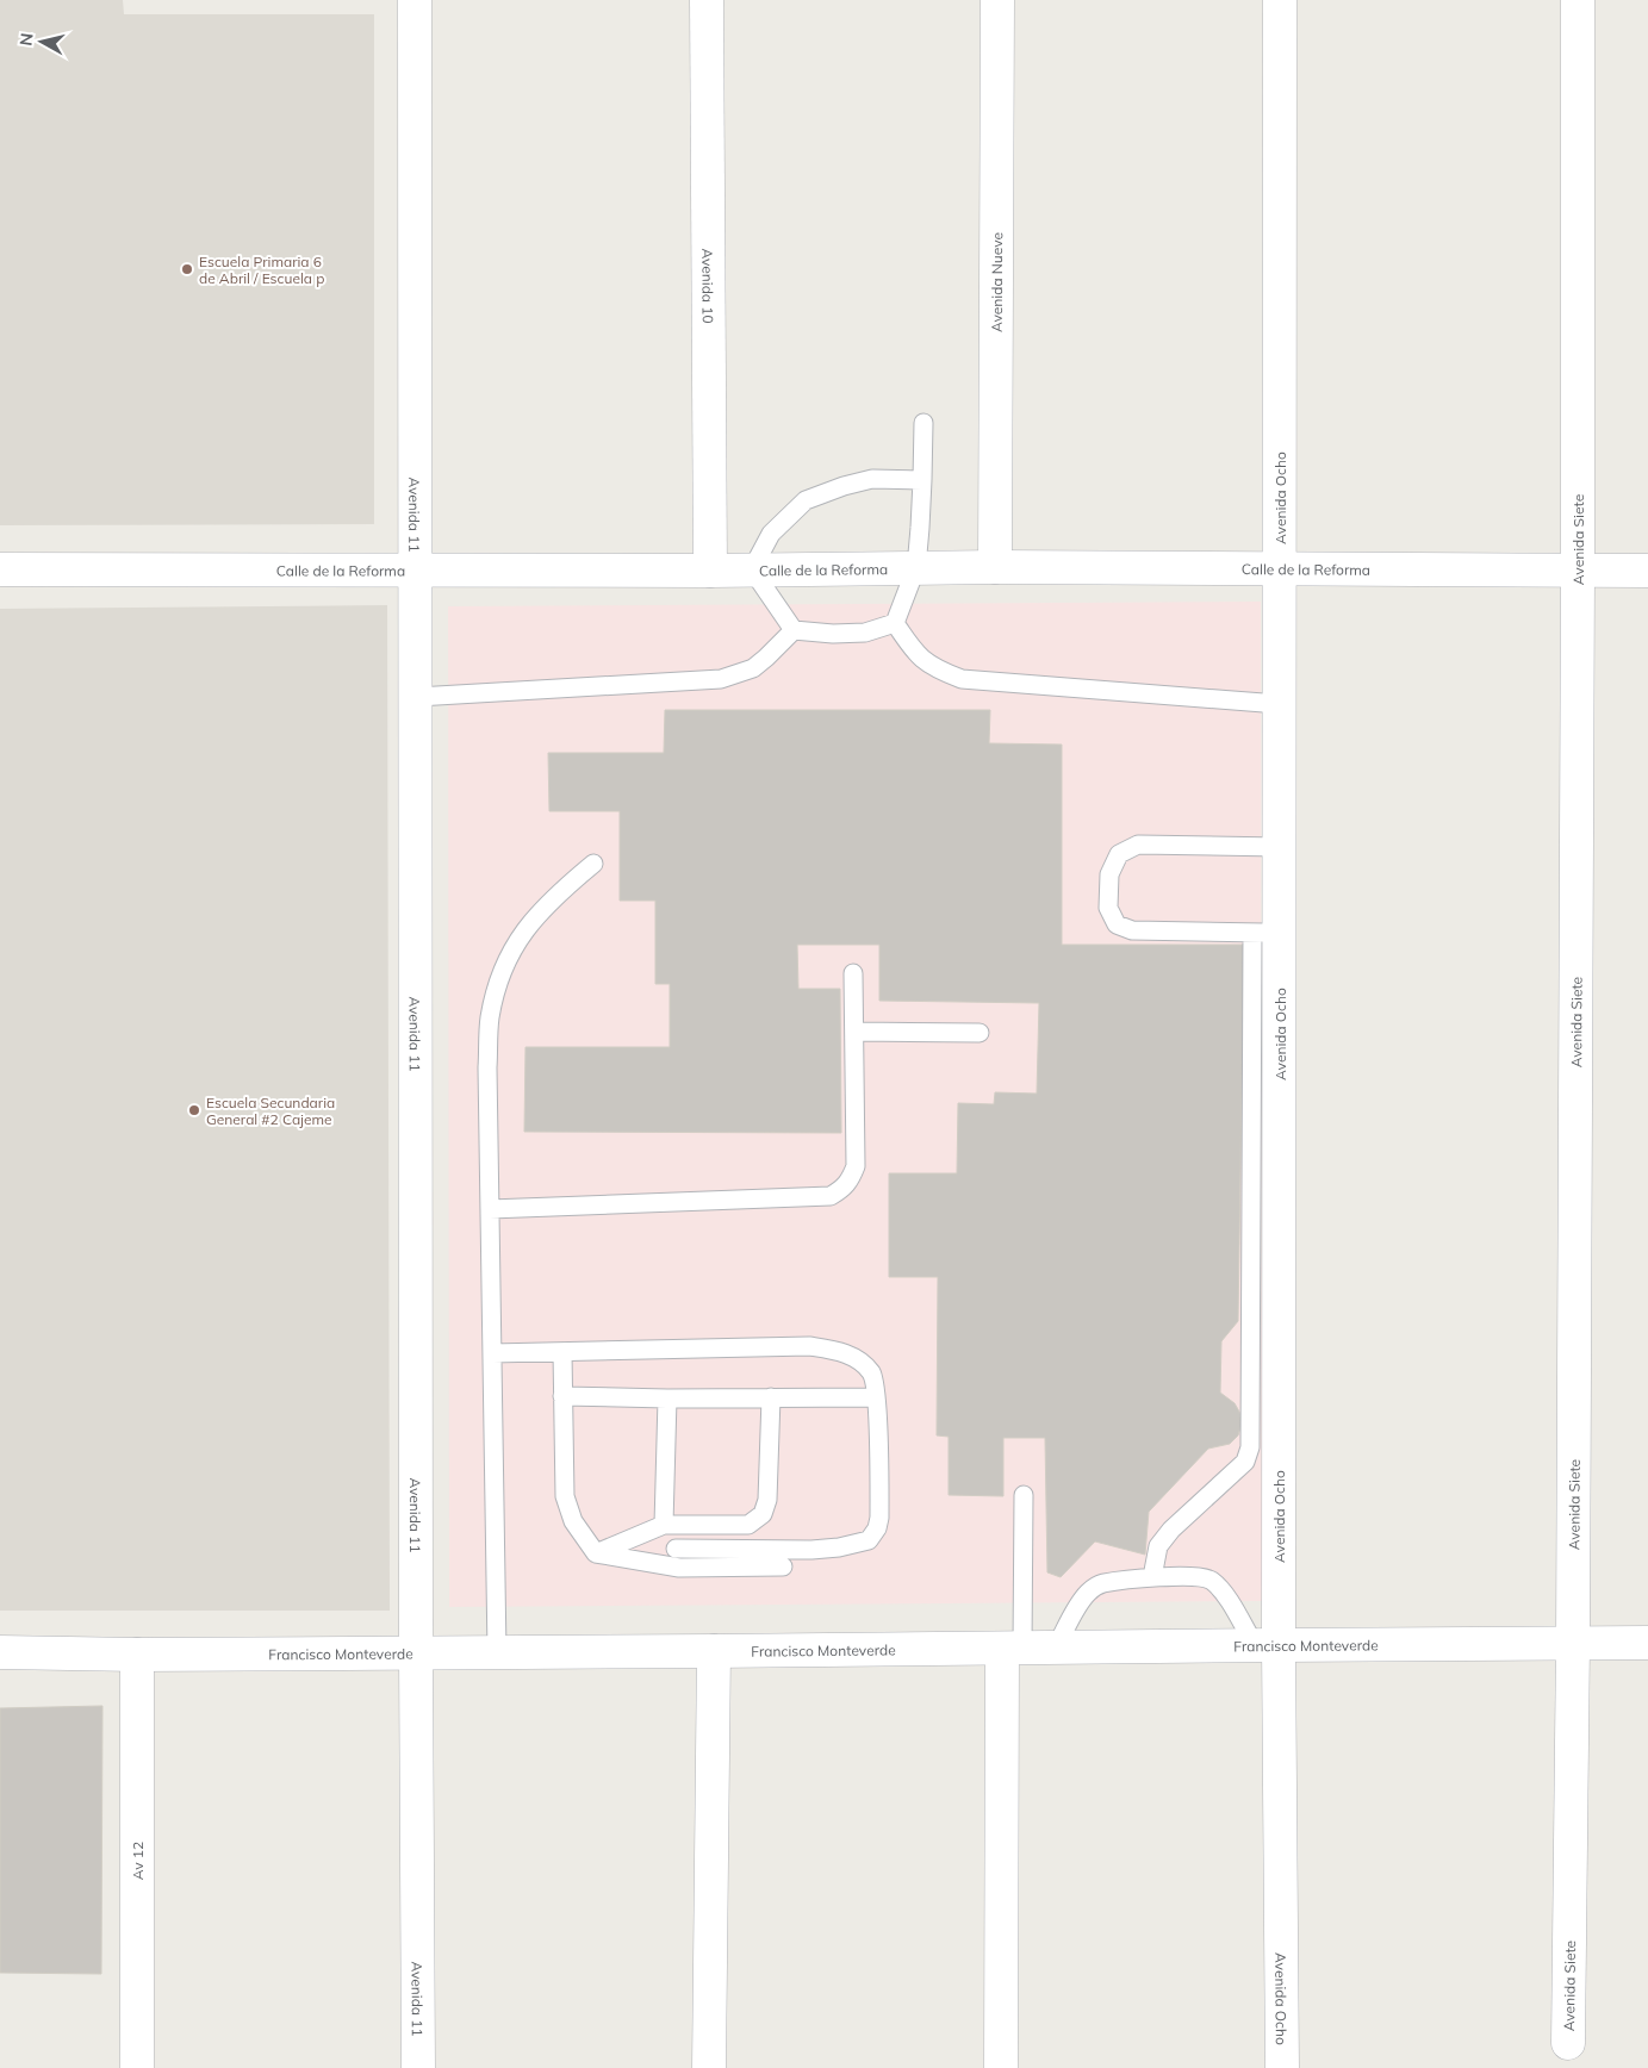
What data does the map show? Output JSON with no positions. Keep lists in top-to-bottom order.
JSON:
{
  "streets": {
    "street": [
      "Avenida Nueve",
      "Avenida 10",
      "Avenida Ocho",
      "Avenida 11",
      "Avenida Siete",
      "Calle de la Reforma",
      "Francisco Monteverde",
      "Av 12"
    ]
  },
  "crossings": [
    ["Avenida Nueve", "Calle de la Reforma"],
    ["Avenida 10", "Calle de la Reforma"],
    ["Avenida Ocho", "Calle de la Reforma"],
    ["Avenida Ocho", "Francisco Monteverde"],
    ["Avenida 11", "Calle de la Reforma"],
    ["Avenida 11", "Francisco Monteverde"],
    ["Avenida Siete", "Calle de la Reforma"],
    ["Avenida Siete", "Francisco Monteverde"],
    ["Francisco Monteverde", "Av 12"]
  ],
  "places": ["Escuela Primaria 6 de Abril / Escuela p", "Escuela Secundaria General #2 Cajeme"],
  "north": "left"
}
